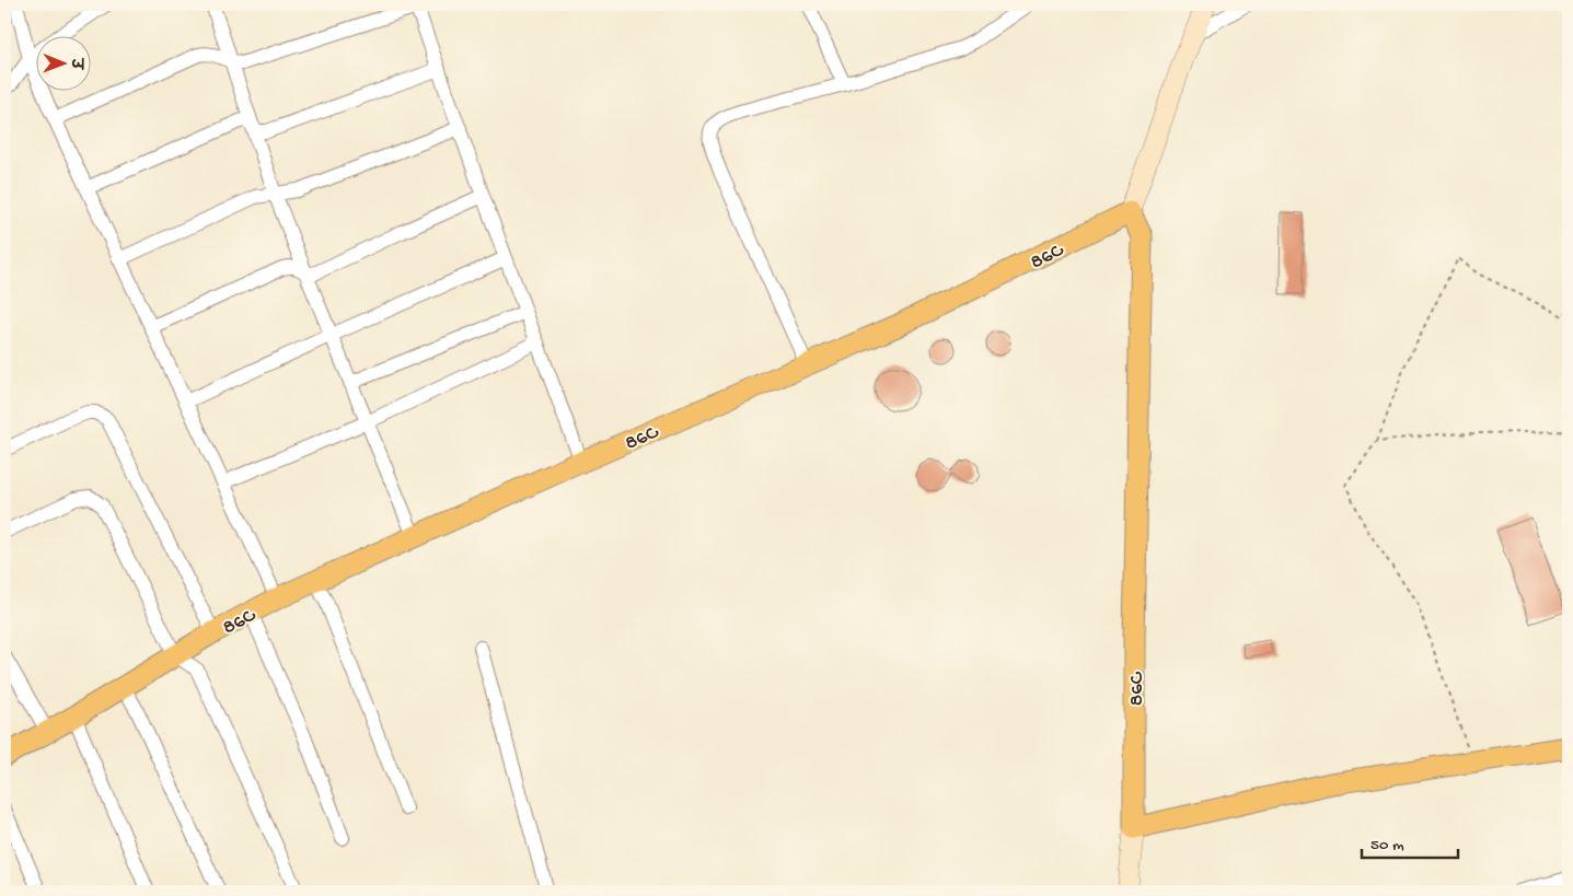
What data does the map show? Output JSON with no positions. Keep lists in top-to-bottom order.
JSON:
{
  "streets": {
    "main road": ["86C"]
  },
  "scale_bar": "50 m",
  "north": "right"
}
